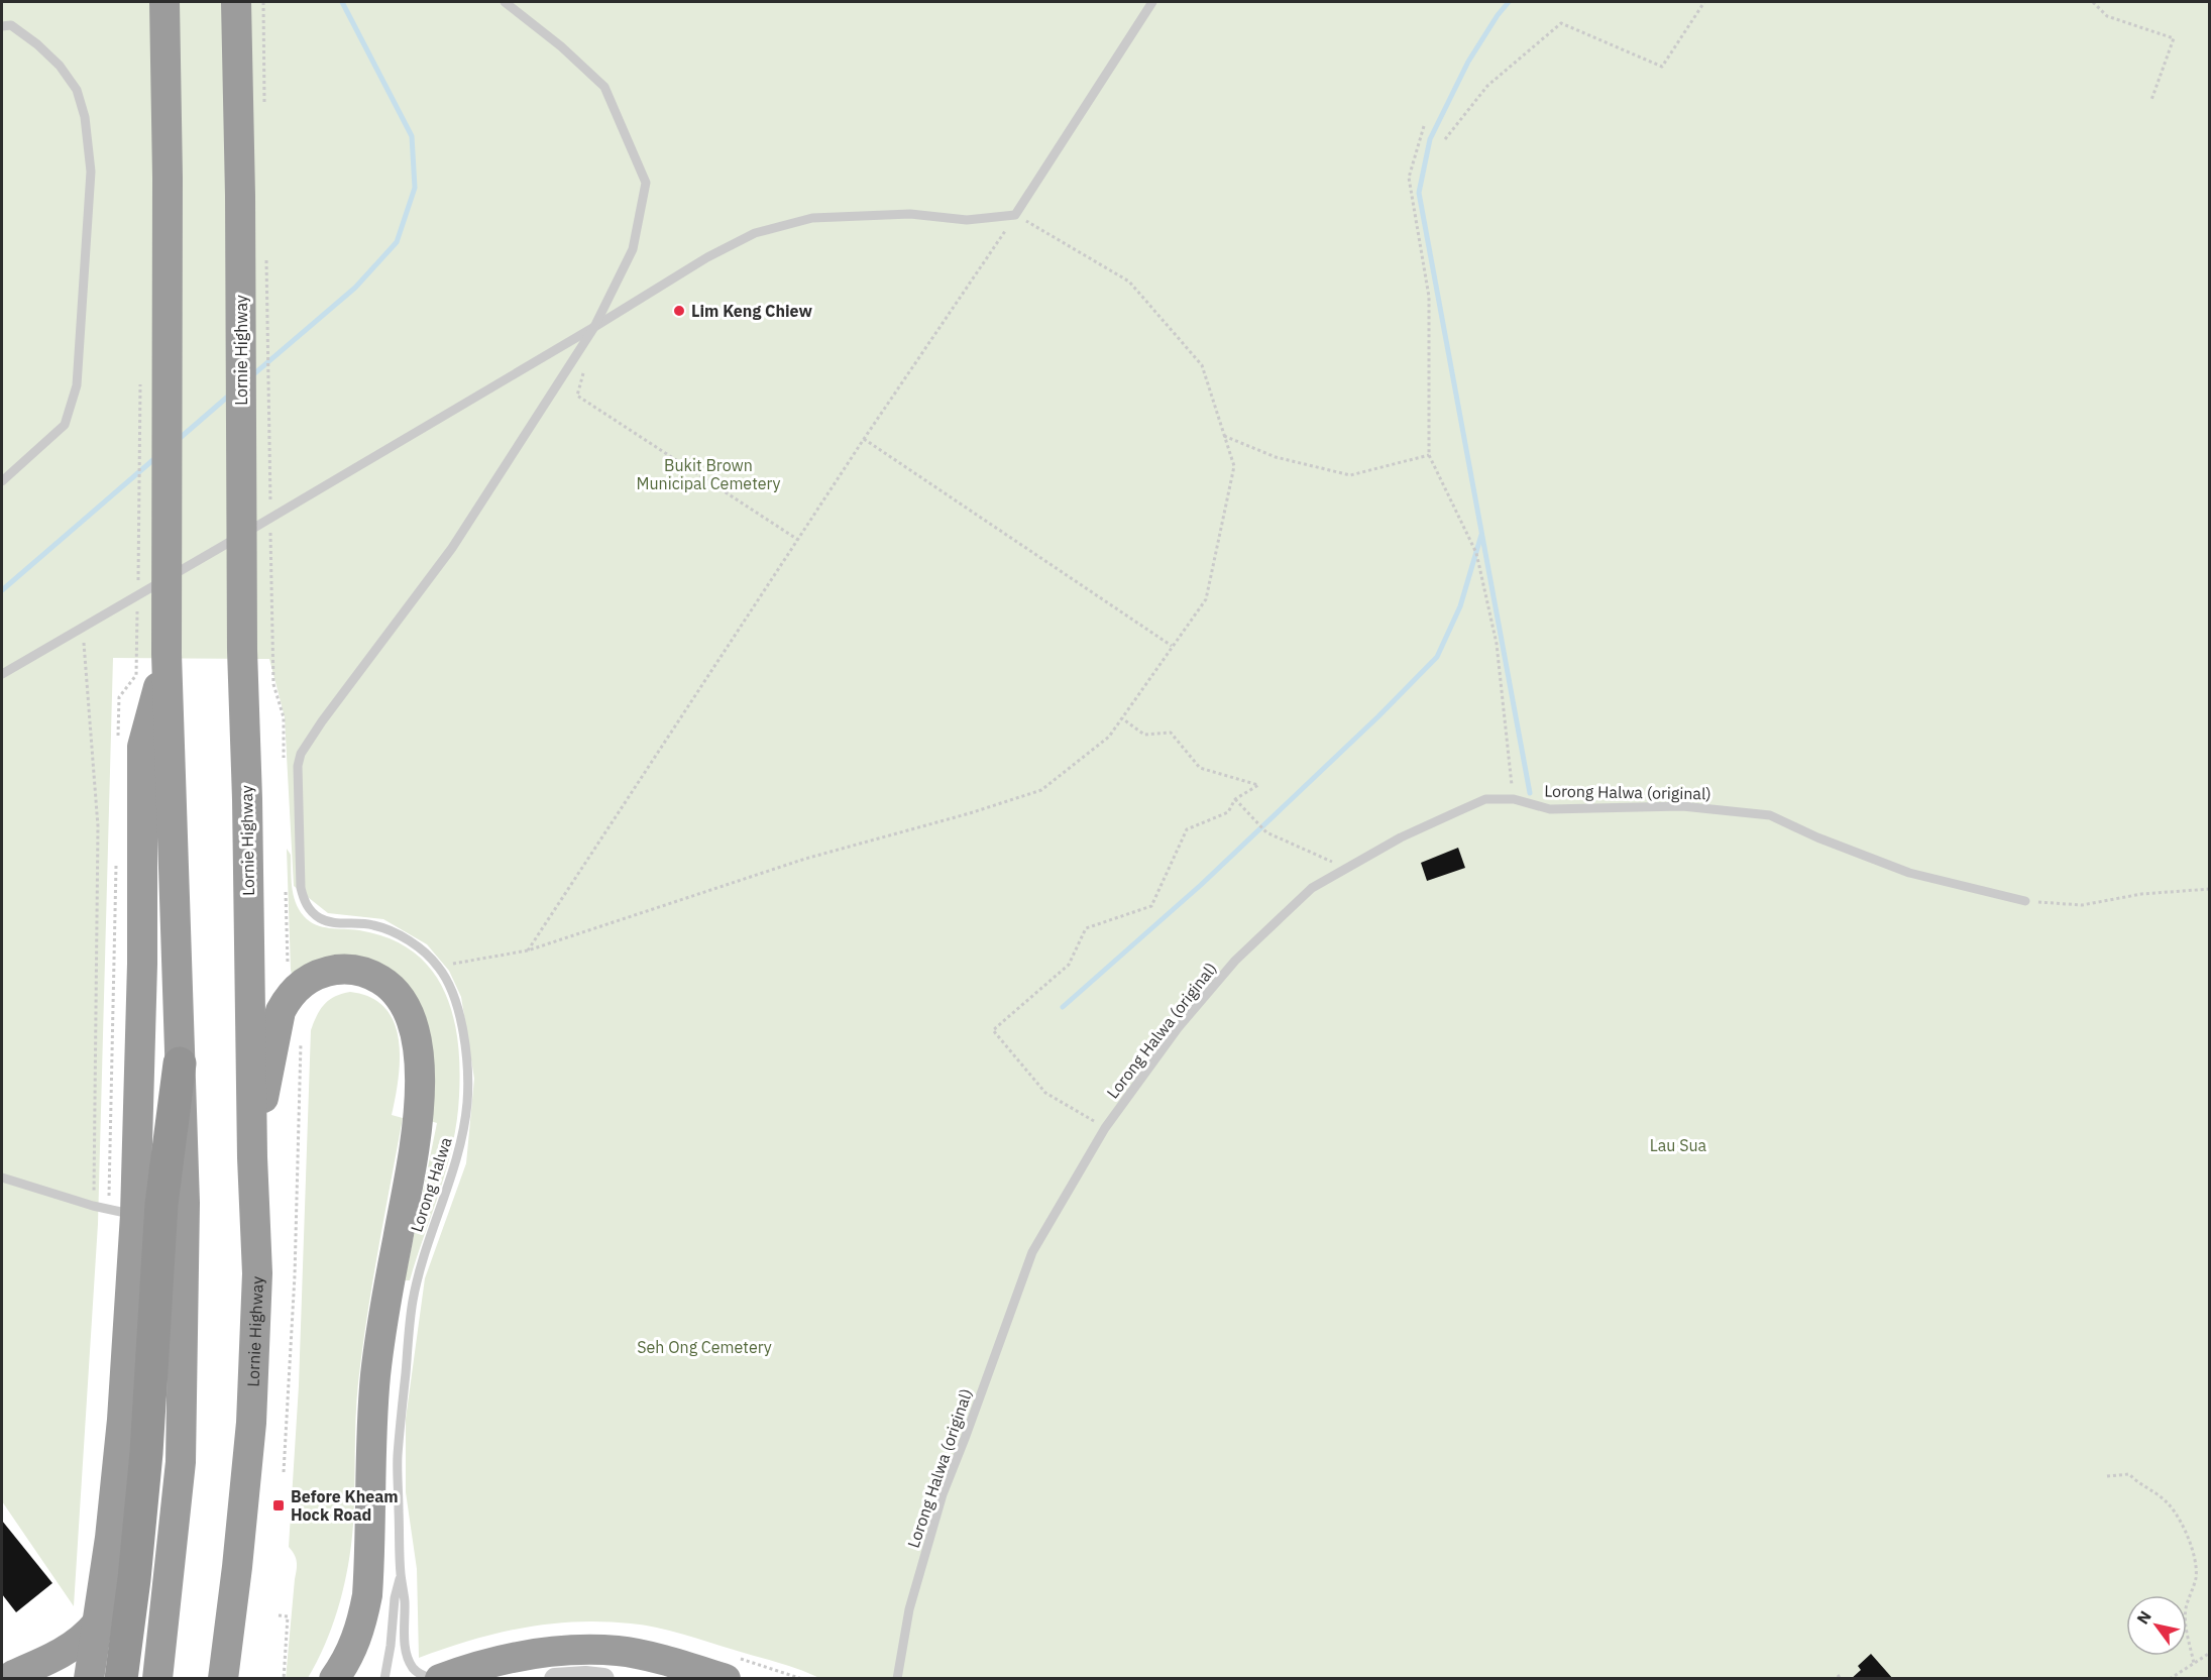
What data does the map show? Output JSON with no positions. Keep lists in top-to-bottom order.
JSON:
{
  "streets": {
    "highway": ["Lornie Highway"],
    "lane": ["Lorong Halwa (original)", "Lorong Halwa"]
  },
  "parks": ["Bukit Brown Municipal Cemetery", "Lau Sua", "Seh Ong Cemetery"],
  "places": {
    "other": ["Lim Keng Chiew"],
    "transit": ["Before Kheam Hock Road"]
  },
  "north": "top left"
}
